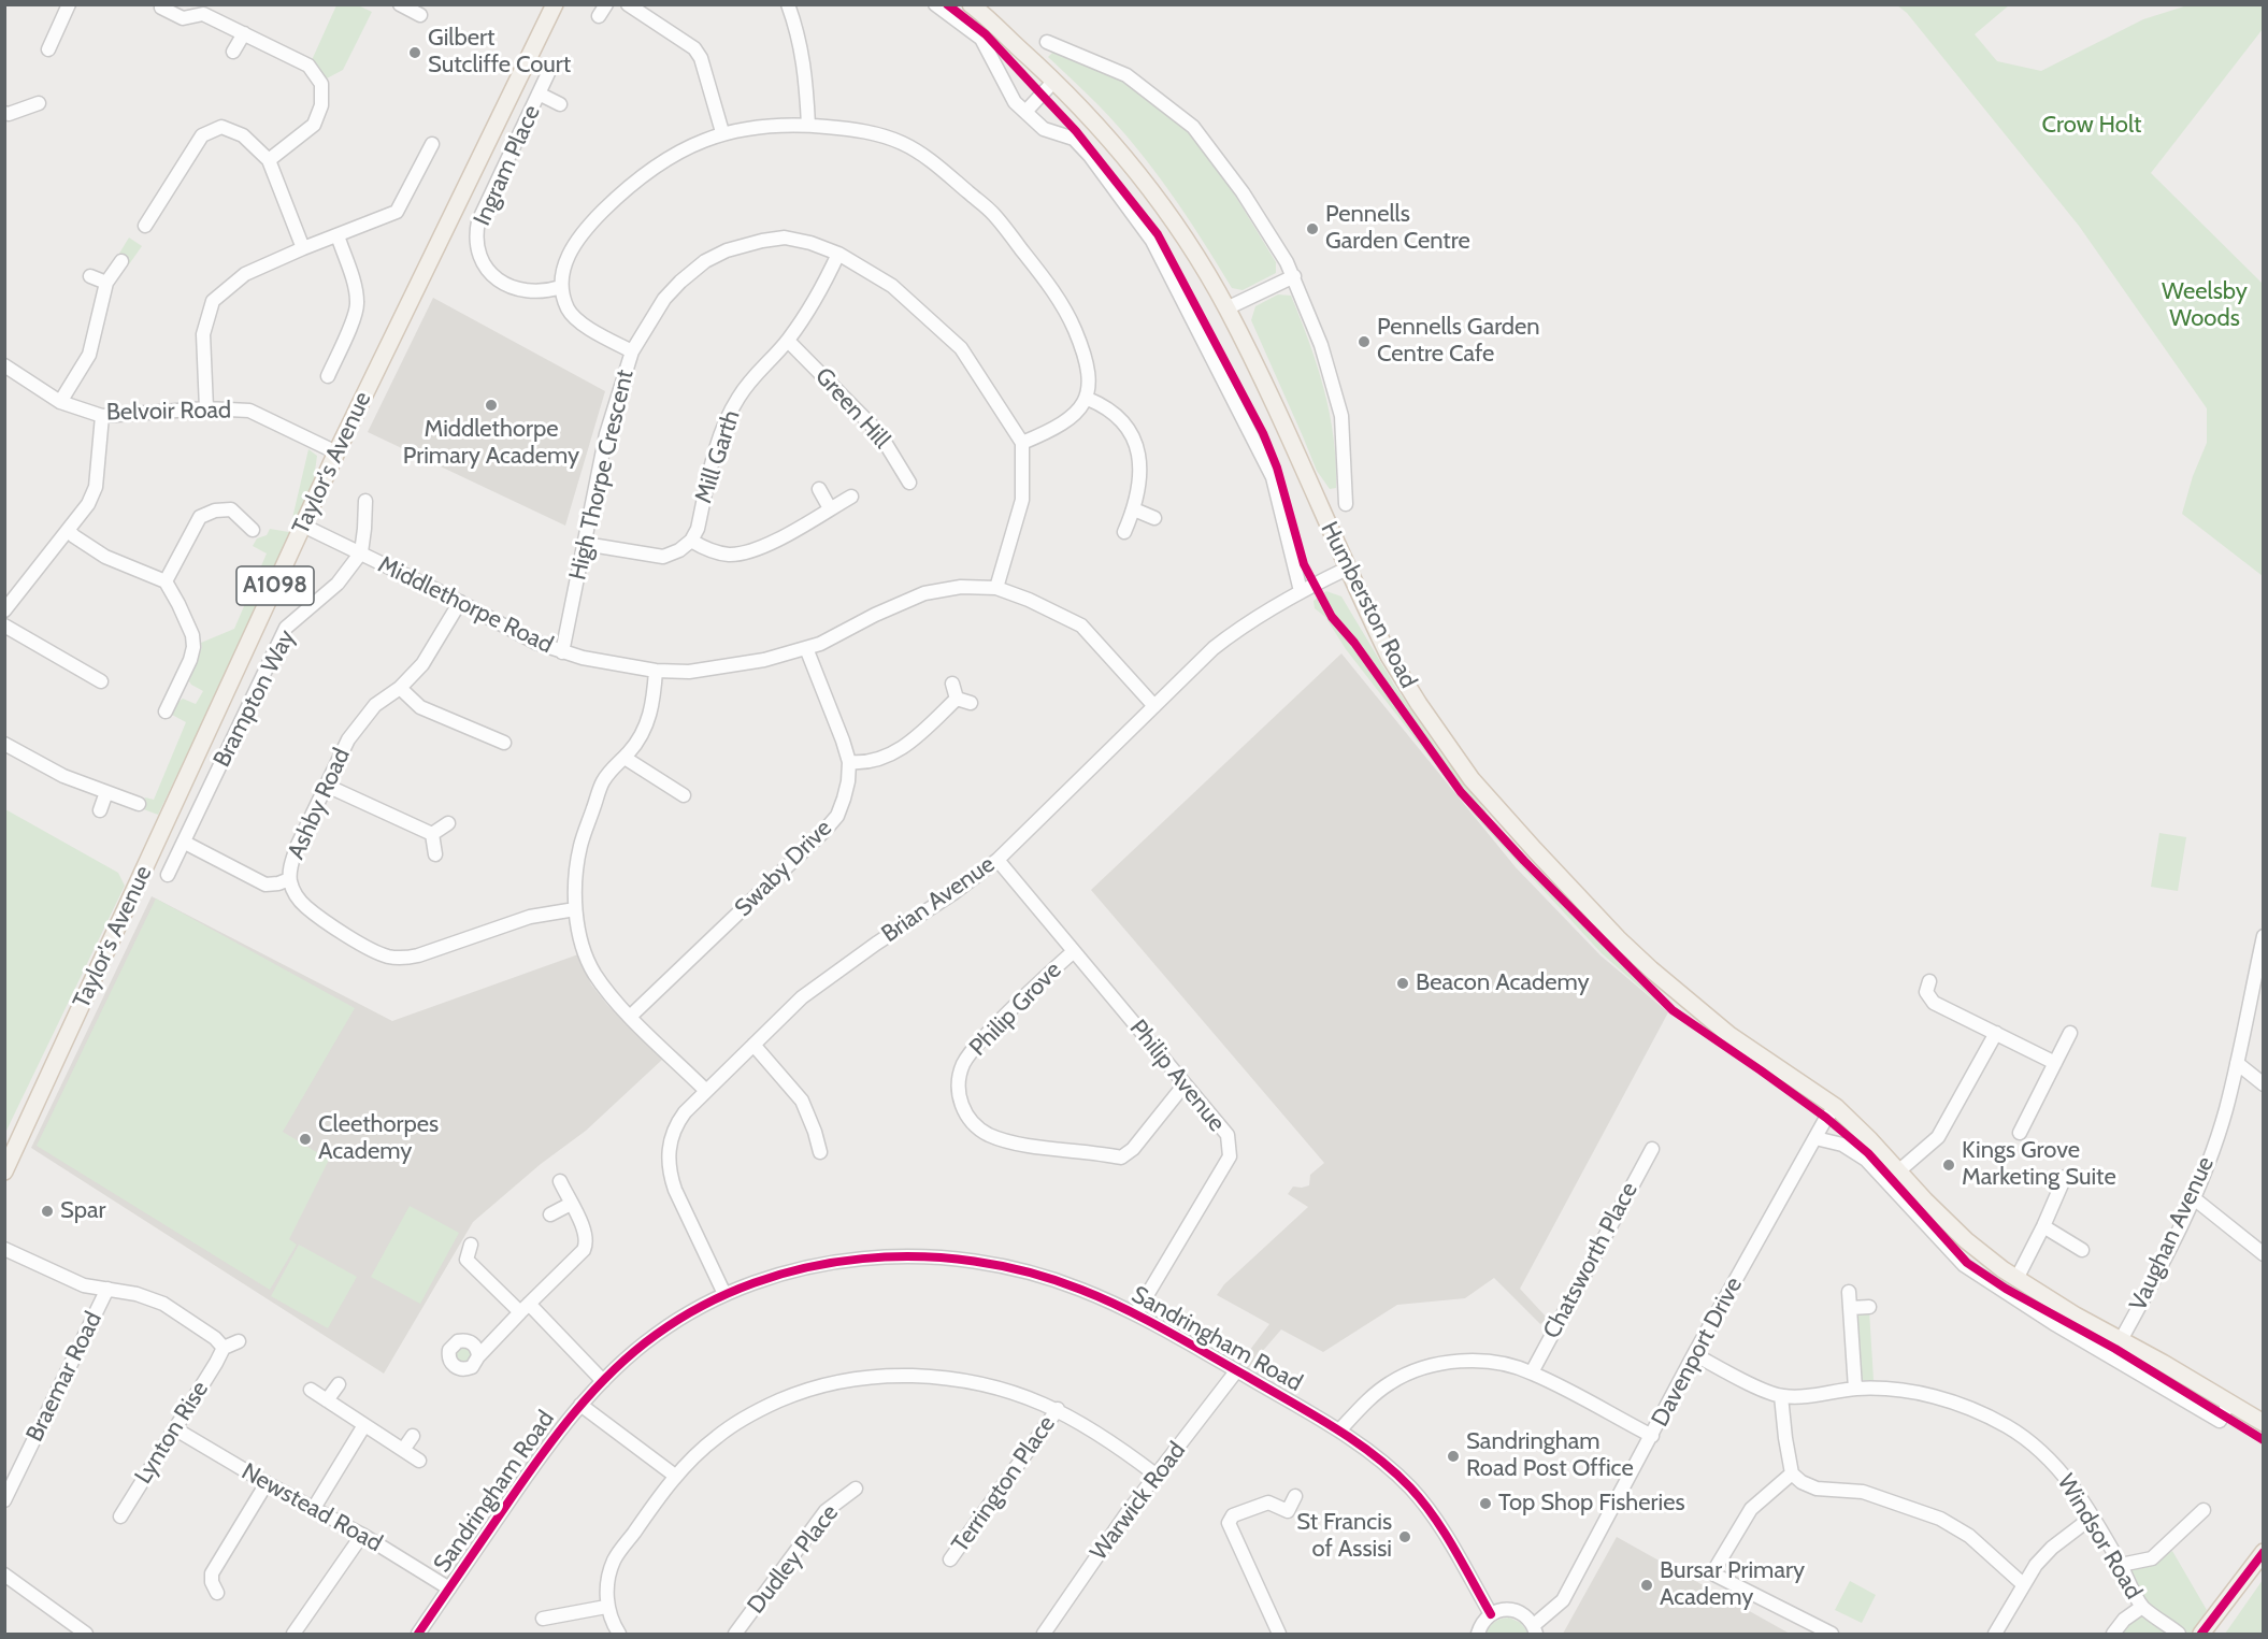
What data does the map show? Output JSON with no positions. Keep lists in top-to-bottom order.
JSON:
{
  "streets": {
    "main road": ["Taylor's Avenue", "A1098", "Humberston Road"],
    "street": [
      "Ingram Place",
      "Green Hill",
      "Belvoir Road",
      "Mill Garth",
      "High Thorpe Crescent",
      "Middlethorpe Road",
      "Brampton Way",
      "Ashby Road",
      "Swaby Drive",
      "Brian Avenue",
      "Philip Grove",
      "Philip Avenue",
      "Vaughan Avenue",
      "Chatsworth Place",
      "Sandringham Road",
      "Davenport Drive",
      "Braemar Road",
      "Lynton Rise",
      "Terrington Place",
      "Warwick Road",
      "Newstead Road",
      "Windsor Road",
      "Dudley Place"
    ]
  },
  "crossings": [
    ["Green Hill", "Mill Garth"],
    ["Belvoir Road", "Taylor's Avenue"],
    ["Mill Garth", "High Thorpe Crescent"],
    ["Taylor's Avenue", "Middlethorpe Road"],
    ["High Thorpe Crescent", "Middlethorpe Road"],
    ["Middlethorpe Road", "Brampton Way"],
    ["Middlethorpe Road", "Ashby Road"],
    ["Middlethorpe Road", "Swaby Drive"],
    ["Middlethorpe Road", "Brian Avenue"],
    ["Humberston Road", "Brian Avenue"],
    ["Humberston Road", "Vaughan Avenue"],
    ["Humberston Road", "Davenport Drive"],
    ["Brian Avenue", "Philip Avenue"],
    ["Brian Avenue", "Sandringham Road"],
    ["Philip Grove", "Philip Avenue"],
    ["Philip Avenue", "Sandringham Road"],
    ["Sandringham Road", "Warwick Road"],
    ["Sandringham Road", "Newstead Road"],
    ["Davenport Drive", "Windsor Road"],
    ["Lynton Rise", "Newstead Road"]
  ],
  "parks": ["Crow Holt", "Weelsby Woods"],
  "places": [
    "Gilbert Sutcliffe Court",
    "Pennells Garden Centre",
    "Pennells Garden Centre Cafe",
    "Middlethorpe Primary Academy",
    "Beacon Academy",
    "Cleethorpes Academy",
    "Kings Grove Marketing Suite",
    "Spar",
    "Sandringham Road Post Office",
    "Top Shop Fisheries",
    "St Francis of Assisi",
    "Bursar Primary Academy"
  ]
}
